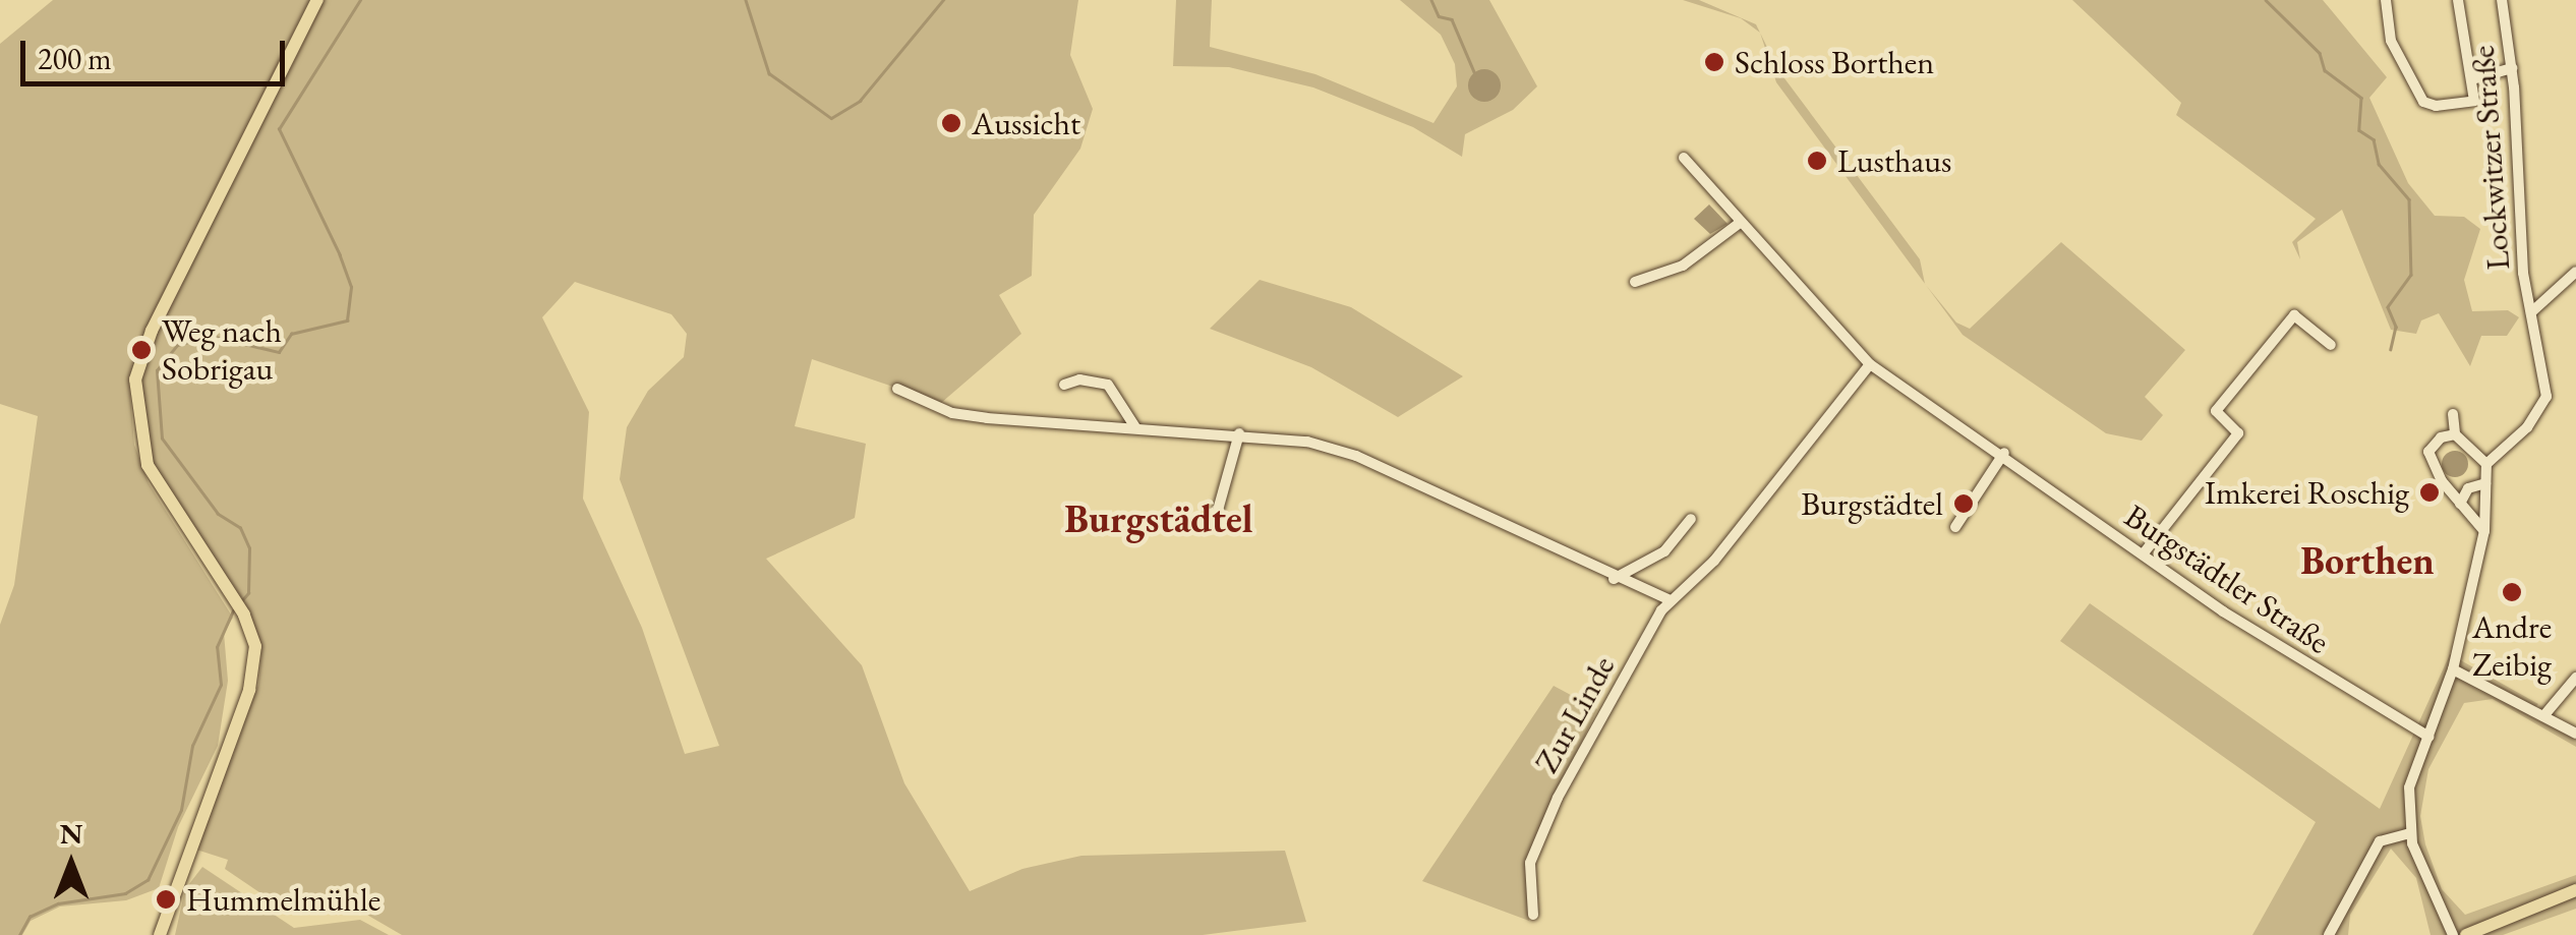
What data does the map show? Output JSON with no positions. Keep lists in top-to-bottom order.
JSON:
{
  "streets": {
    "street": ["Lockwitzer Straße", "Burgstädtler Straße", "Zur Linde"]
  },
  "districts": ["Burgstädtel", "Borthen"],
  "places": [
    "Schloss Borthen",
    "Aussicht",
    "Lusthaus",
    "Weg nach Sobrigau",
    "Imkerei Roschig",
    "Burgstädtel",
    "Andre Zeibig",
    "Hummelmühle"
  ],
  "scale_bar": "200 m",
  "north": "top"
}
